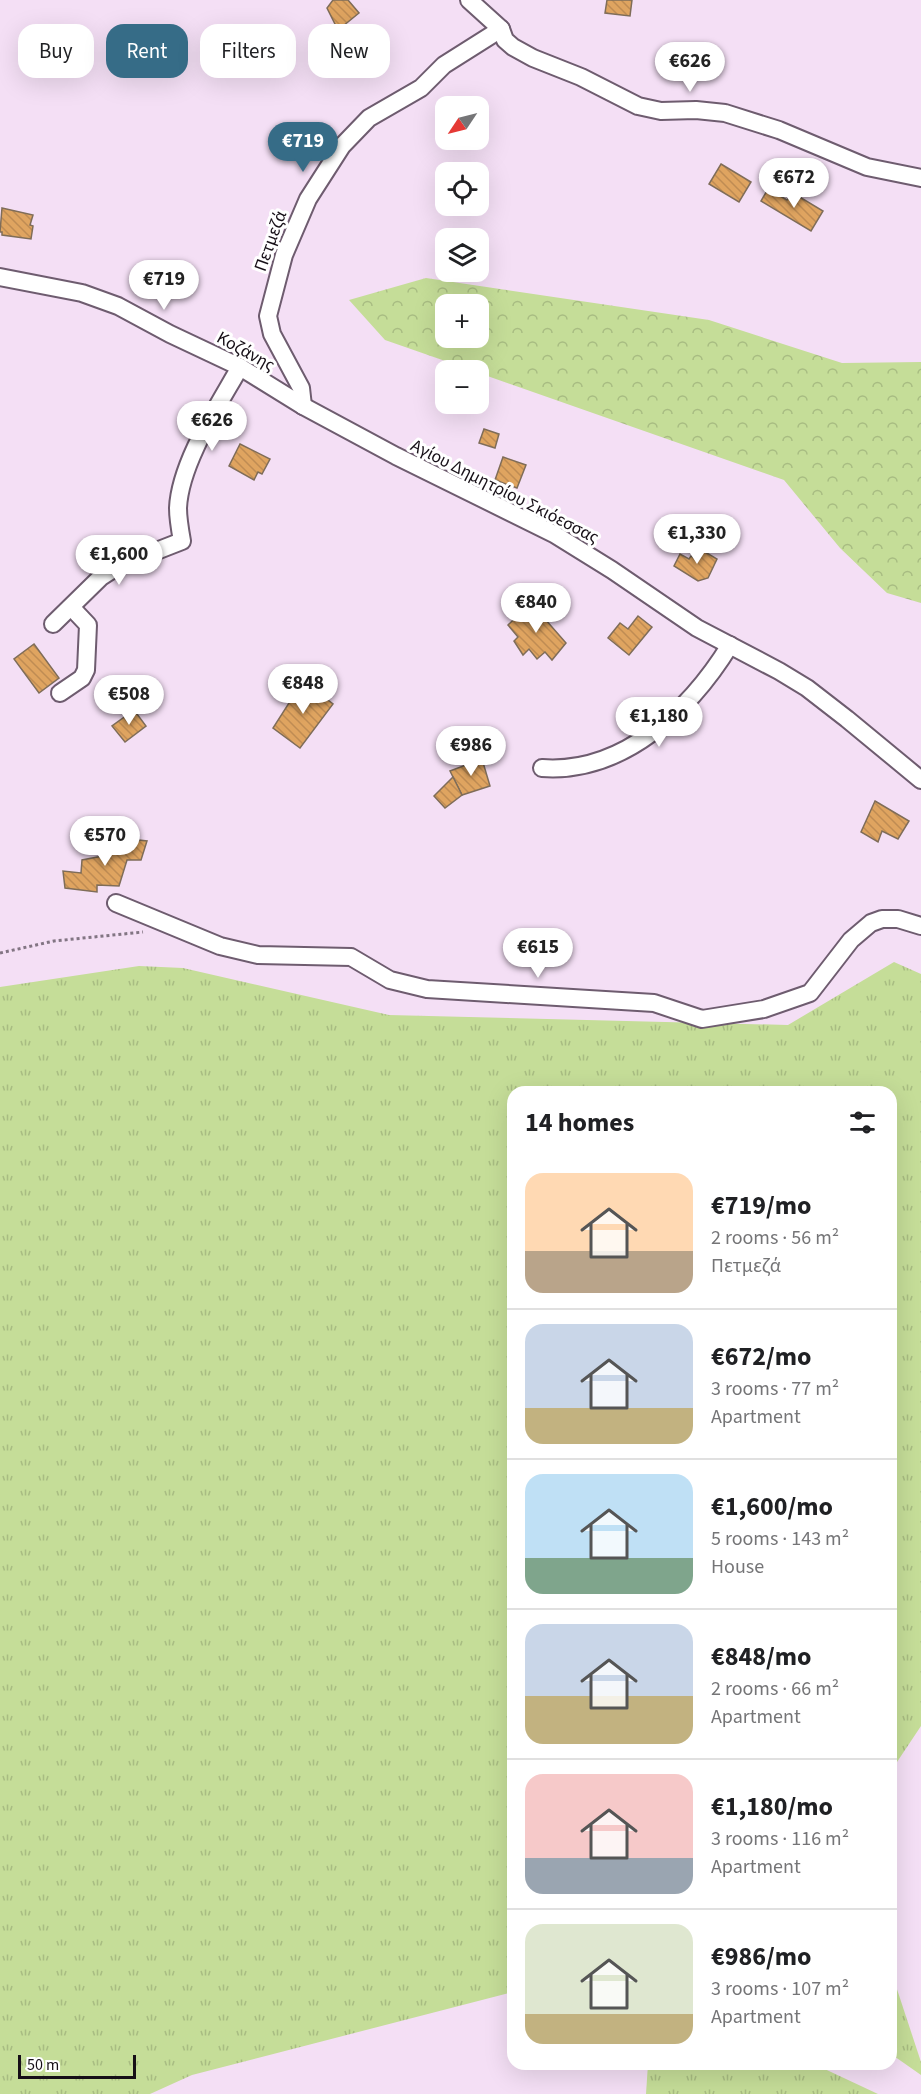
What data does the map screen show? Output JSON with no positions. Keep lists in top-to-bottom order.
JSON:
{
  "streets": {
    "street": ["Πετμεζά", "Κοζάνης", "Αγίου Δημητρίου Σκιόεσσας"]
  },
  "crossings": [
    ["Πετμεζά", "Κοζάνης"],
    ["Πετμεζά", "Αγίου Δημητρίου Σκιόεσσας"],
    ["Κοζάνης", "Αγίου Δημητρίου Σκιόεσσας"]
  ],
  "scale_bar": "50 m",
  "north": "bottom left",
  "page": {
    "chip": [
      "Buy",
      "Rent",
      "Filters",
      "New"
    ],
    "price": [
      "€626",
      "€719",
      "€672",
      "€719",
      "€626",
      "€1,330",
      "€1,600",
      "€840",
      "€848",
      "€508",
      "€1,180",
      "€986",
      "€570",
      "€615"
    ],
    "map_buttons": ["+", "−"],
    "heading": "14 homes",
    "list": [
      {
        "name": "€719/mo",
        "note": "2 rooms · 56 m² · Πετμεζά"
      },
      {
        "name": "€672/mo",
        "note": "3 rooms · 77 m² · Apartment"
      },
      {
        "name": "€1,600/mo",
        "note": "5 rooms · 143 m² · House"
      },
      {
        "name": "€848/mo",
        "note": "2 rooms · 66 m² · Apartment"
      },
      {
        "name": "€1,180/mo",
        "note": "3 rooms · 116 m² · Apartment"
      },
      {
        "name": "€986/mo",
        "note": "3 rooms · 107 m² · Apartment"
      }
    ],
    "scale": "50 m"
  }
}
